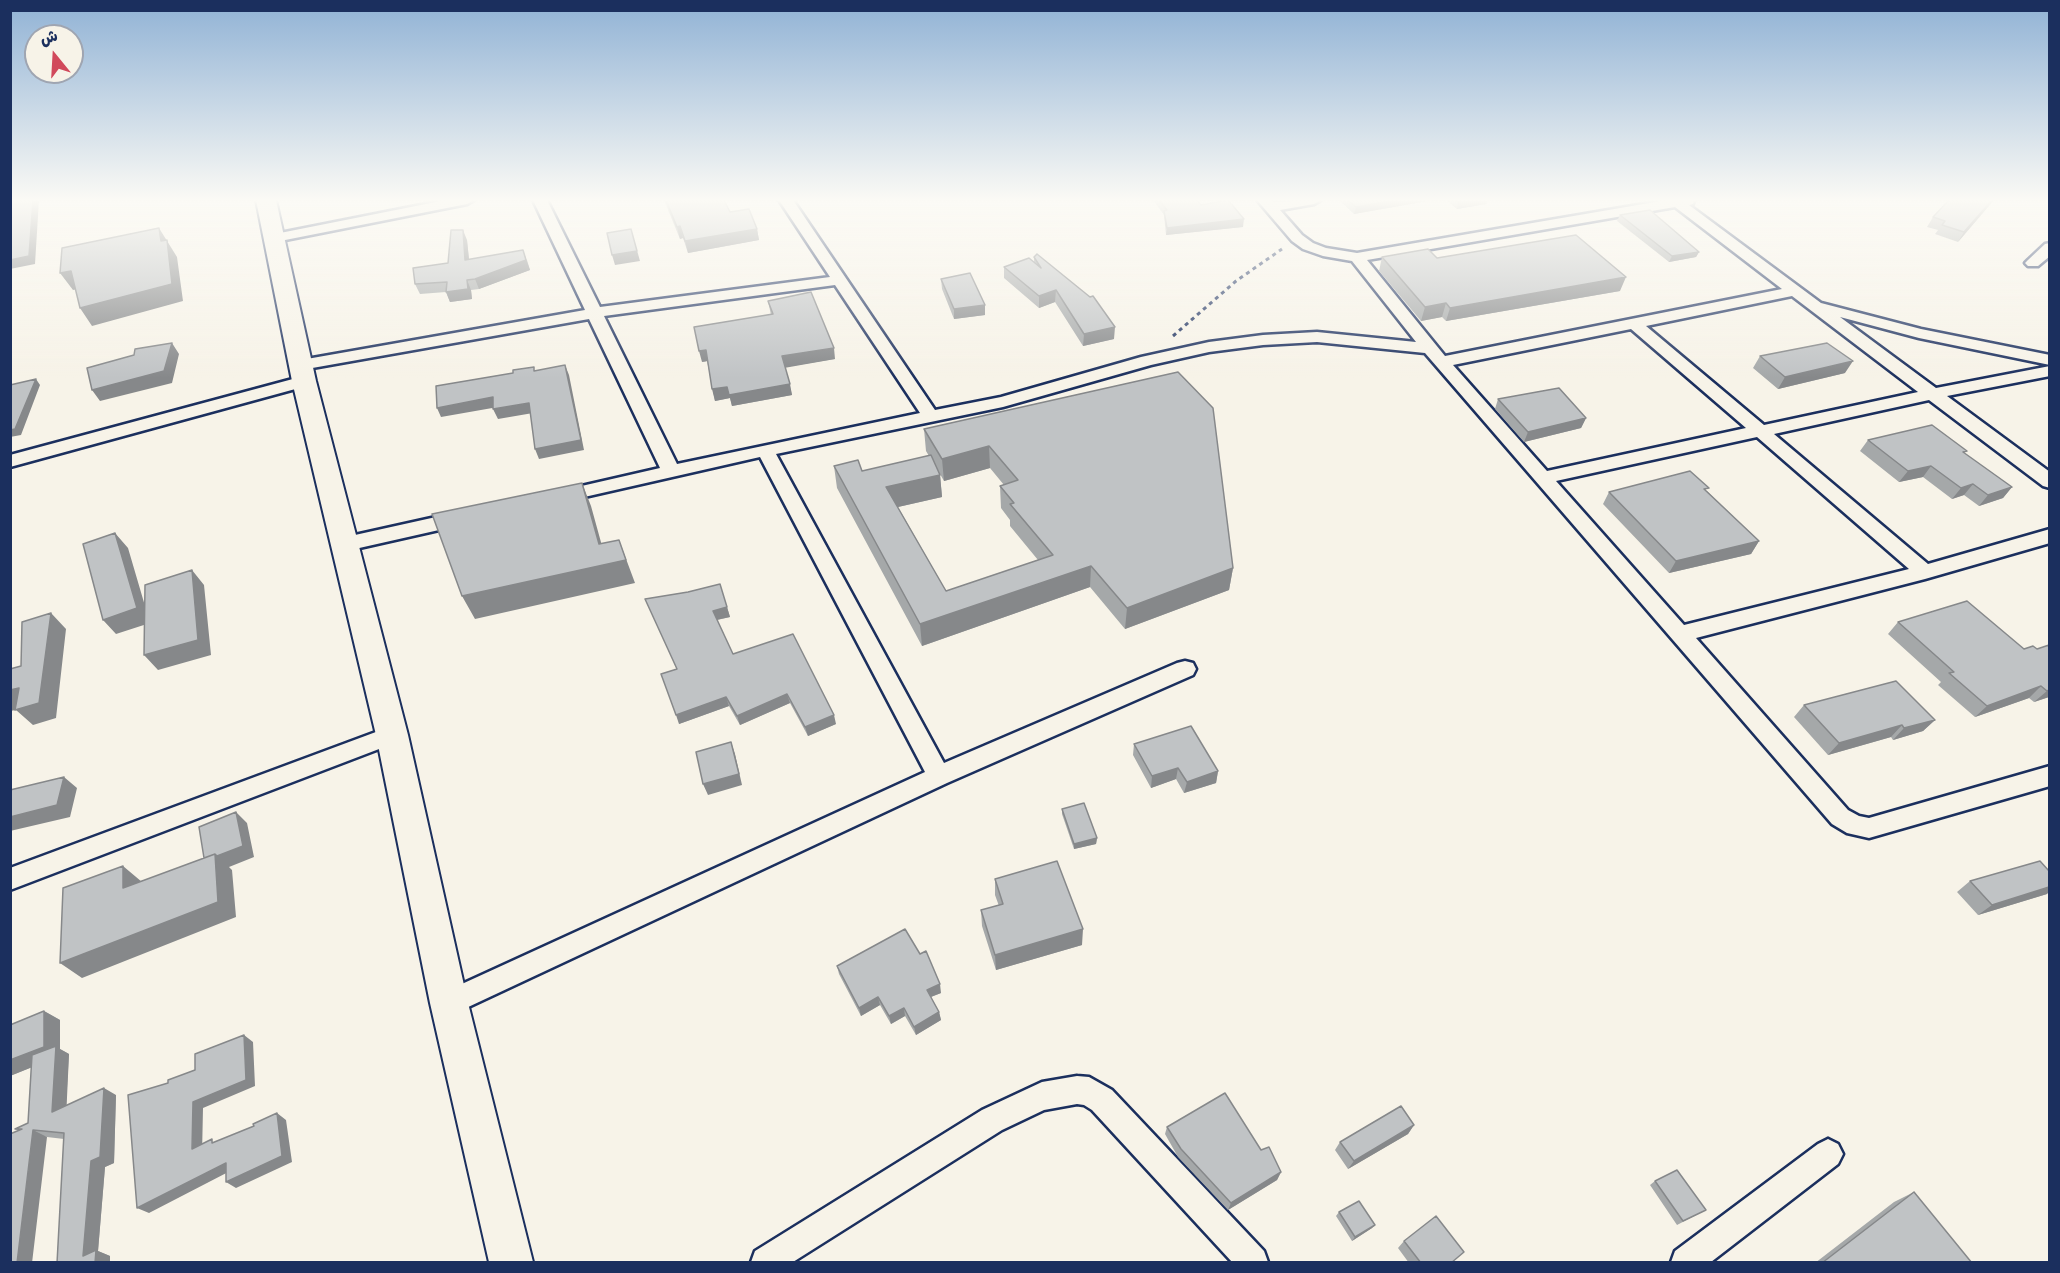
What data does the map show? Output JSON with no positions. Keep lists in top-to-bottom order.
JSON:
{
  "north": "top"
}
